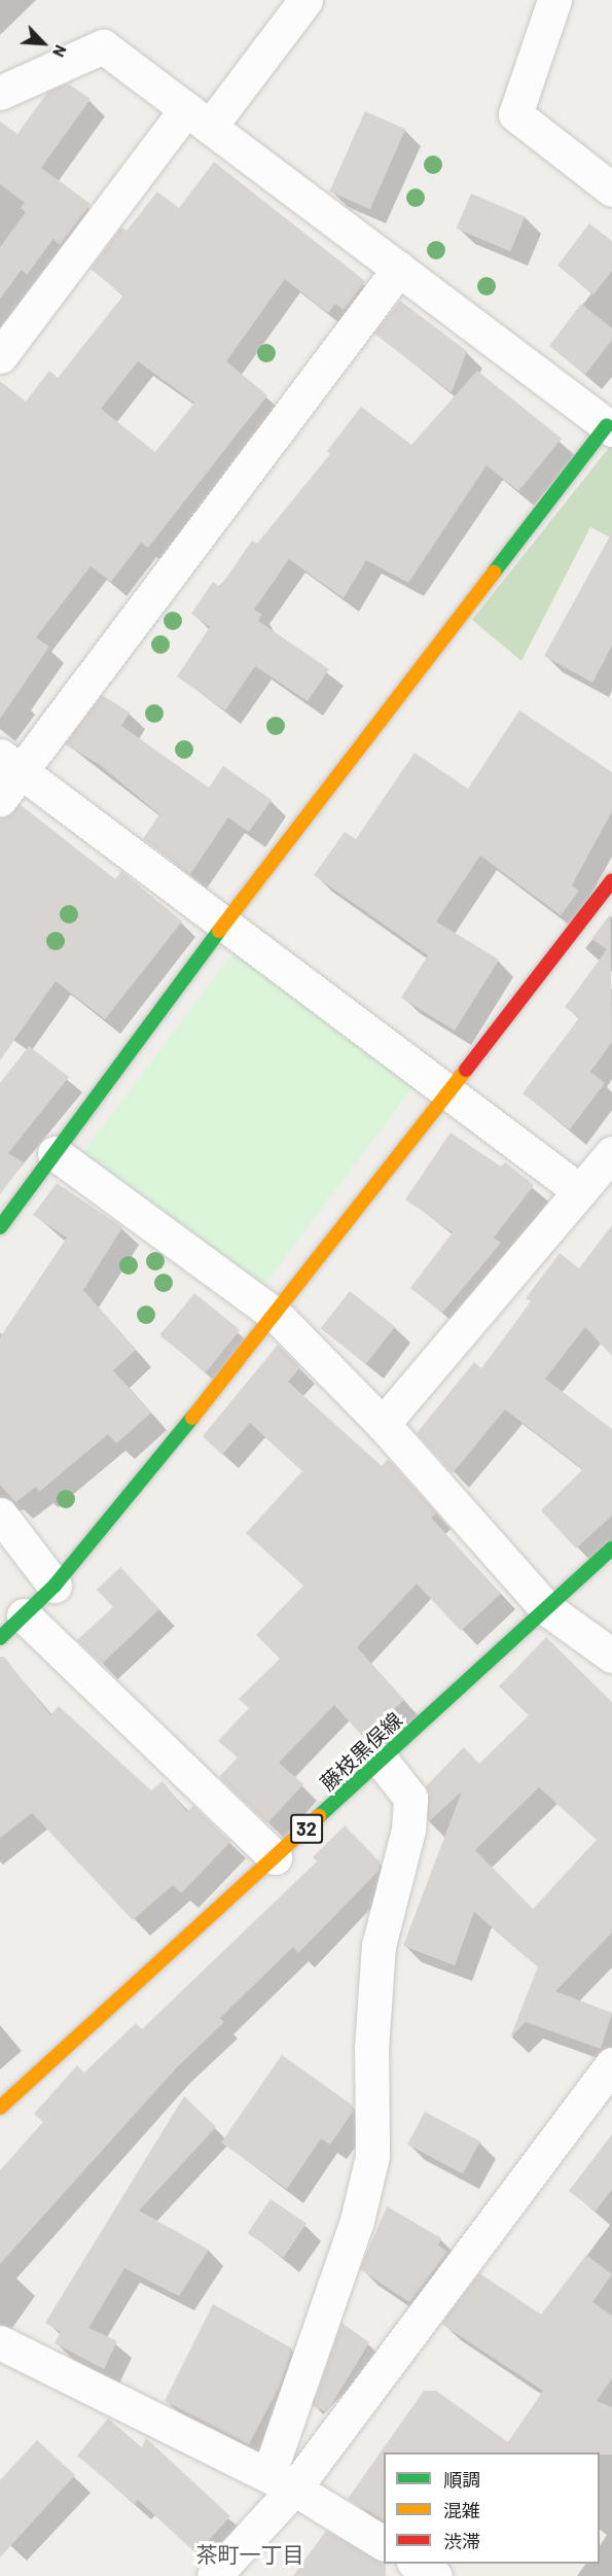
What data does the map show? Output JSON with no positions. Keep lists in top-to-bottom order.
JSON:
{
  "streets": {
    "street": ["藤枝黒俣線", "32"]
  },
  "districts": ["茶町一丁目"],
  "legend": ["順調", "混雑", "渋滞"],
  "north": "bottom right"
}
